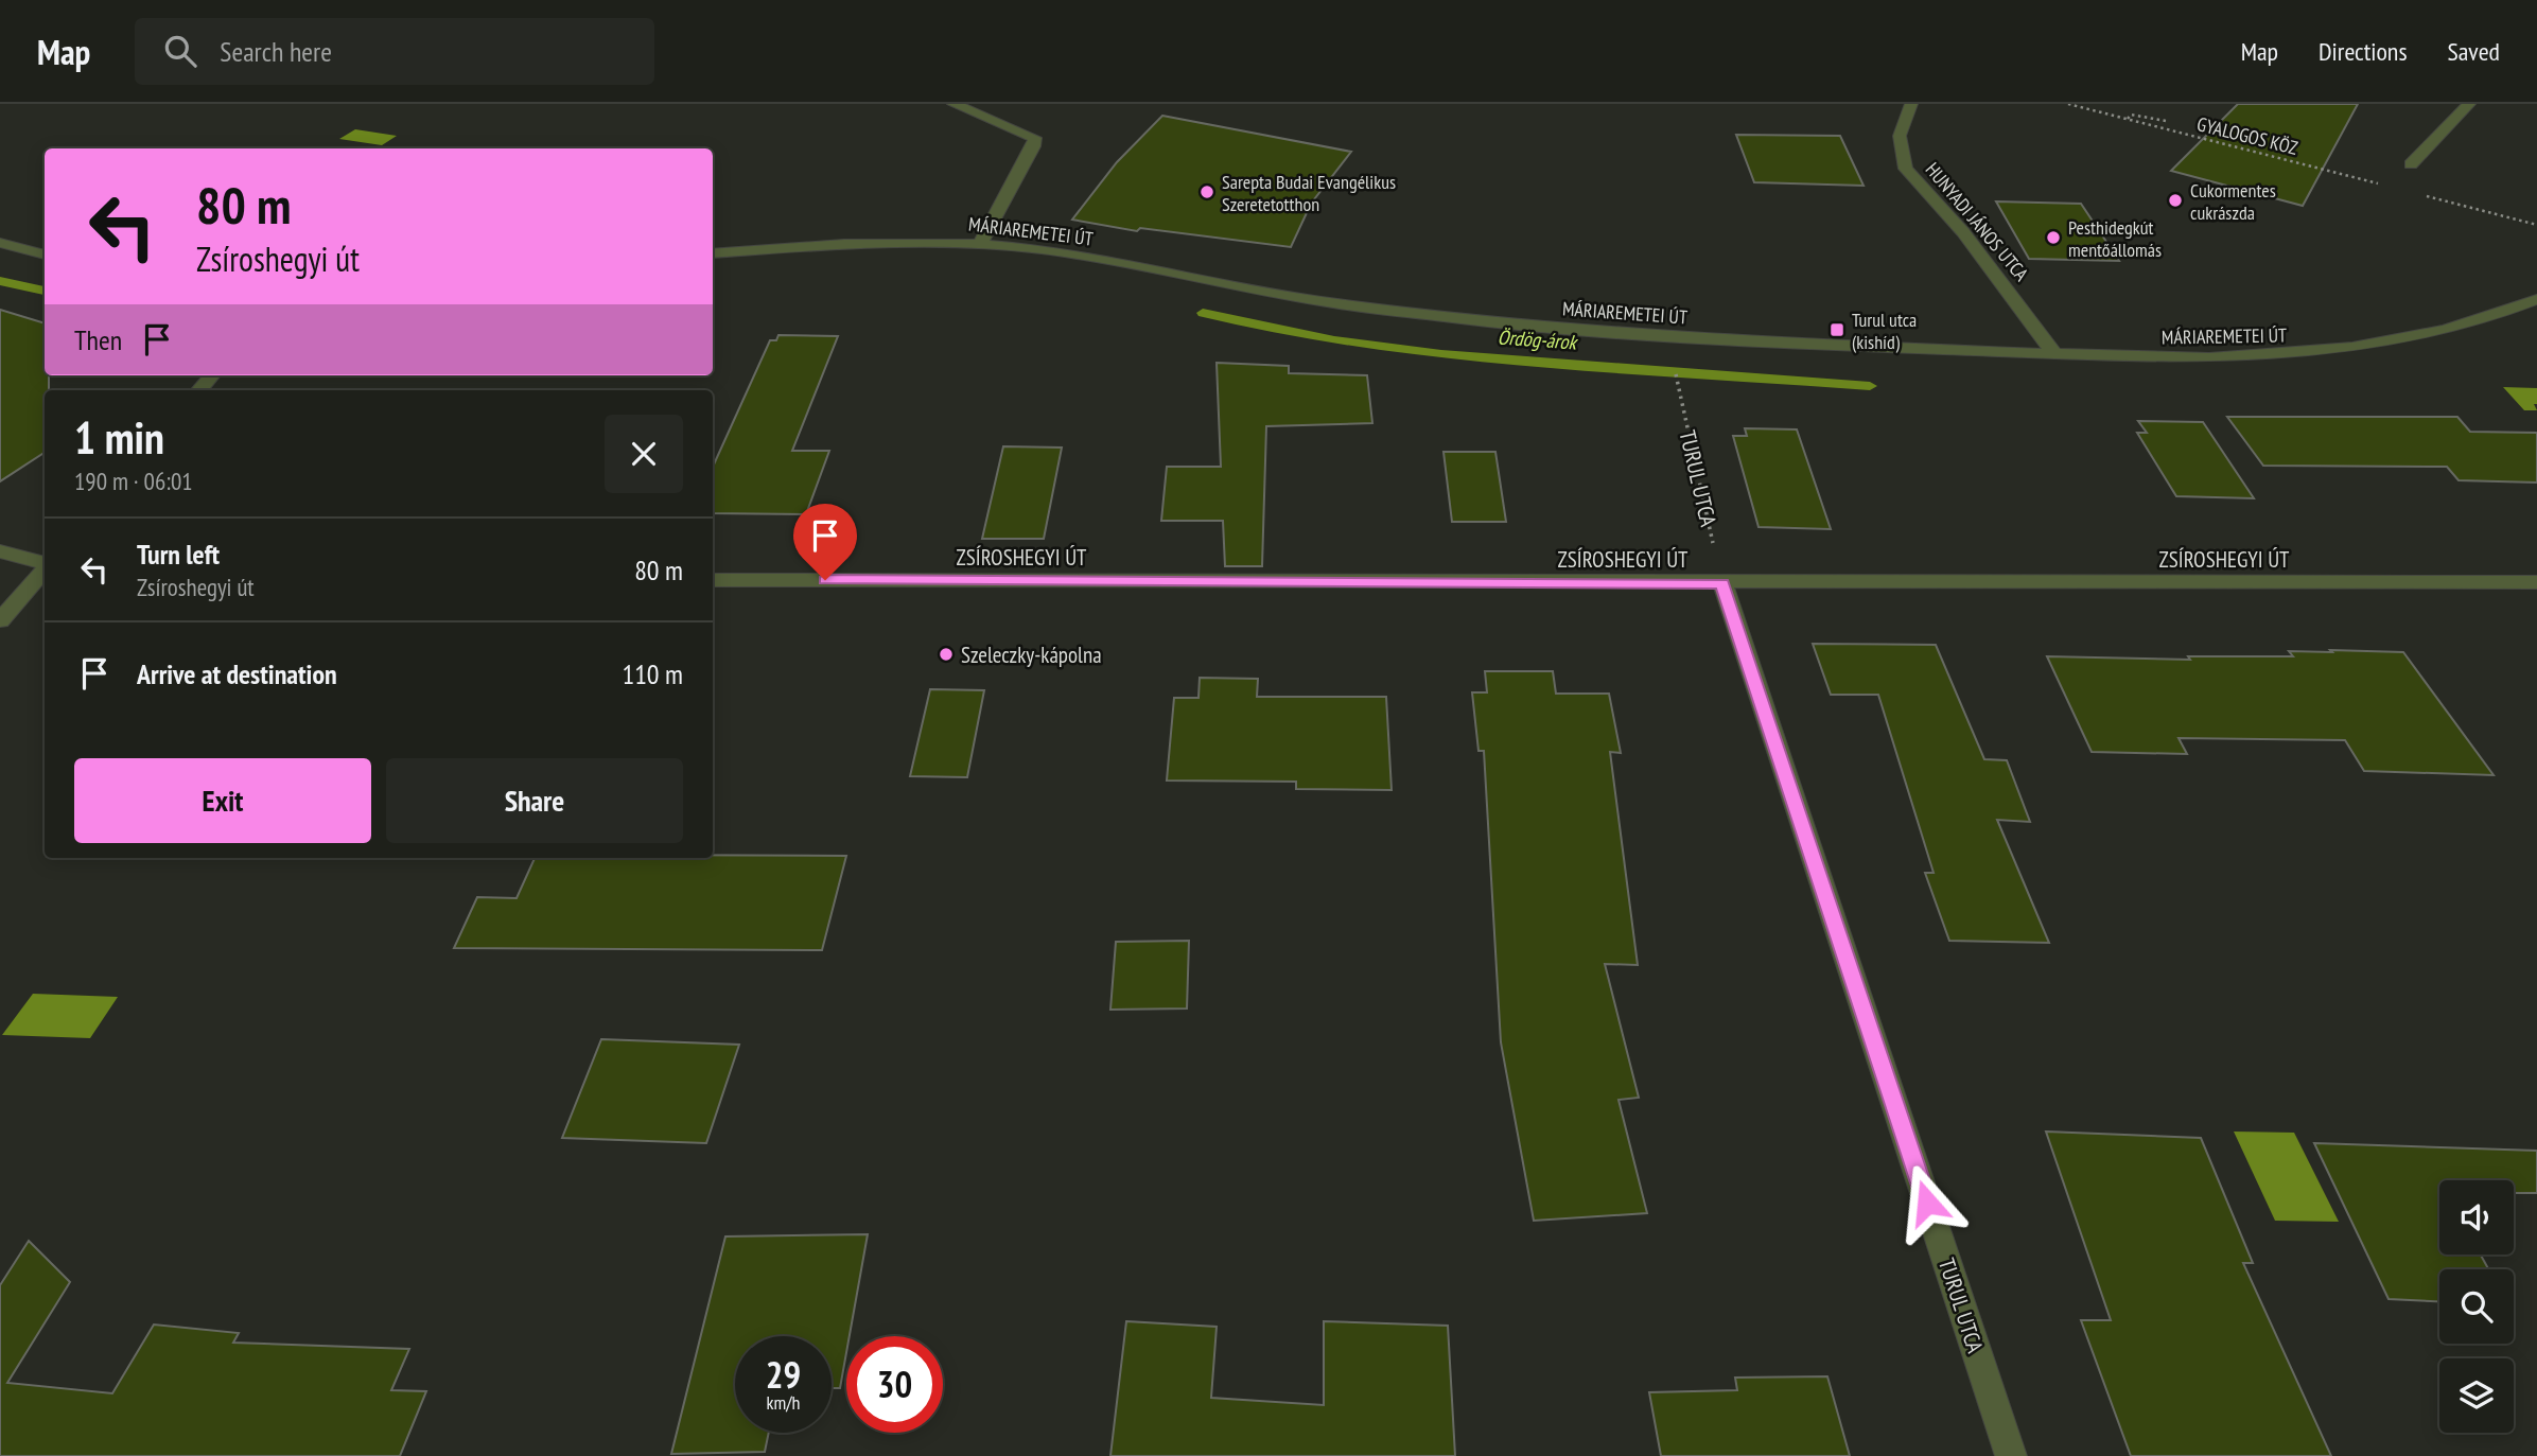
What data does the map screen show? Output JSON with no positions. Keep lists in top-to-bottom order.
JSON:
{
  "streets": {
    "street": [
      "HUNYADI JÁNOS UTCA",
      "MÁRIAREMETEI ÚT",
      "TURUL UTCA",
      "ZSÍROSHEGYI ÚT"
    ],
    "path": ["GYALOGOS KÖZ"]
  },
  "crossings": [
    ["HUNYADI JÁNOS UTCA", "MÁRIAREMETEI ÚT"],
    ["TURUL UTCA", "ZSÍROSHEGYI ÚT"]
  ],
  "water": ["Ördög-árok"],
  "places": {
    "other": [
      "Sarepta Budai Evangélikus Szeretetotthon",
      "Cukormentes cukrászda",
      "Pesthidegkút mentőállomás",
      "Szeleczky-kápolna"
    ],
    "transit": ["Turul utca (kishíd)"]
  },
  "page": {
    "header": "Map",
    "search": "Search here",
    "nav": ["Map", "Directions", "Saved"],
    "turn": ["80 m", "Zsíroshegyi út"],
    "then": "Then",
    "heading": ["1 min", "190 m · 06:01"],
    "list": [
      {
        "name": "Turn left",
        "note": "Zsíroshegyi út",
        "value": "80 m"
      },
      {
        "name": "Arrive at destination",
        "value": "110 m"
      }
    ],
    "buttons": ["Exit", "Share"],
    "speed": "29 km/h",
    "limit": "30"
  }
}
